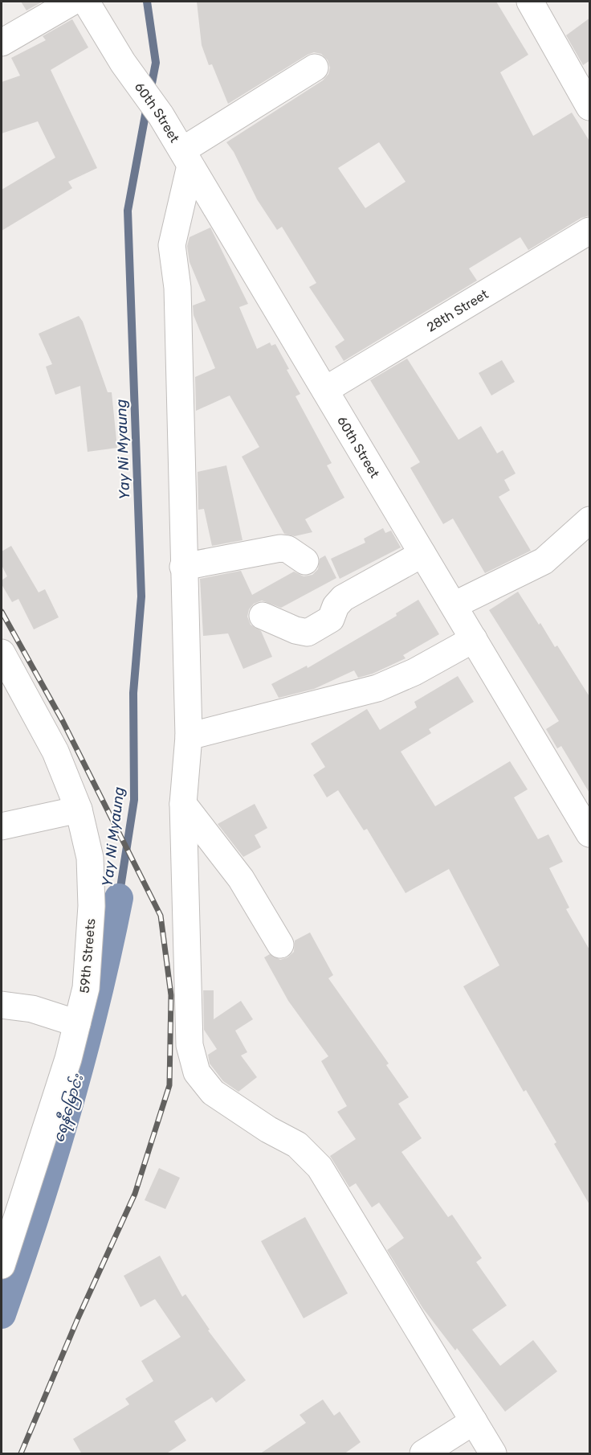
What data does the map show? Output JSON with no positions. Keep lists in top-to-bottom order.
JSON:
{
  "streets": {
    "street": ["60th Street", "28th Street", "59th Streets"]
  },
  "crossings": [
    ["60th Street", "28th Street"]
  ],
  "water": ["Yay Ni Myaung", "ရေနီမြောင်း"]
}
